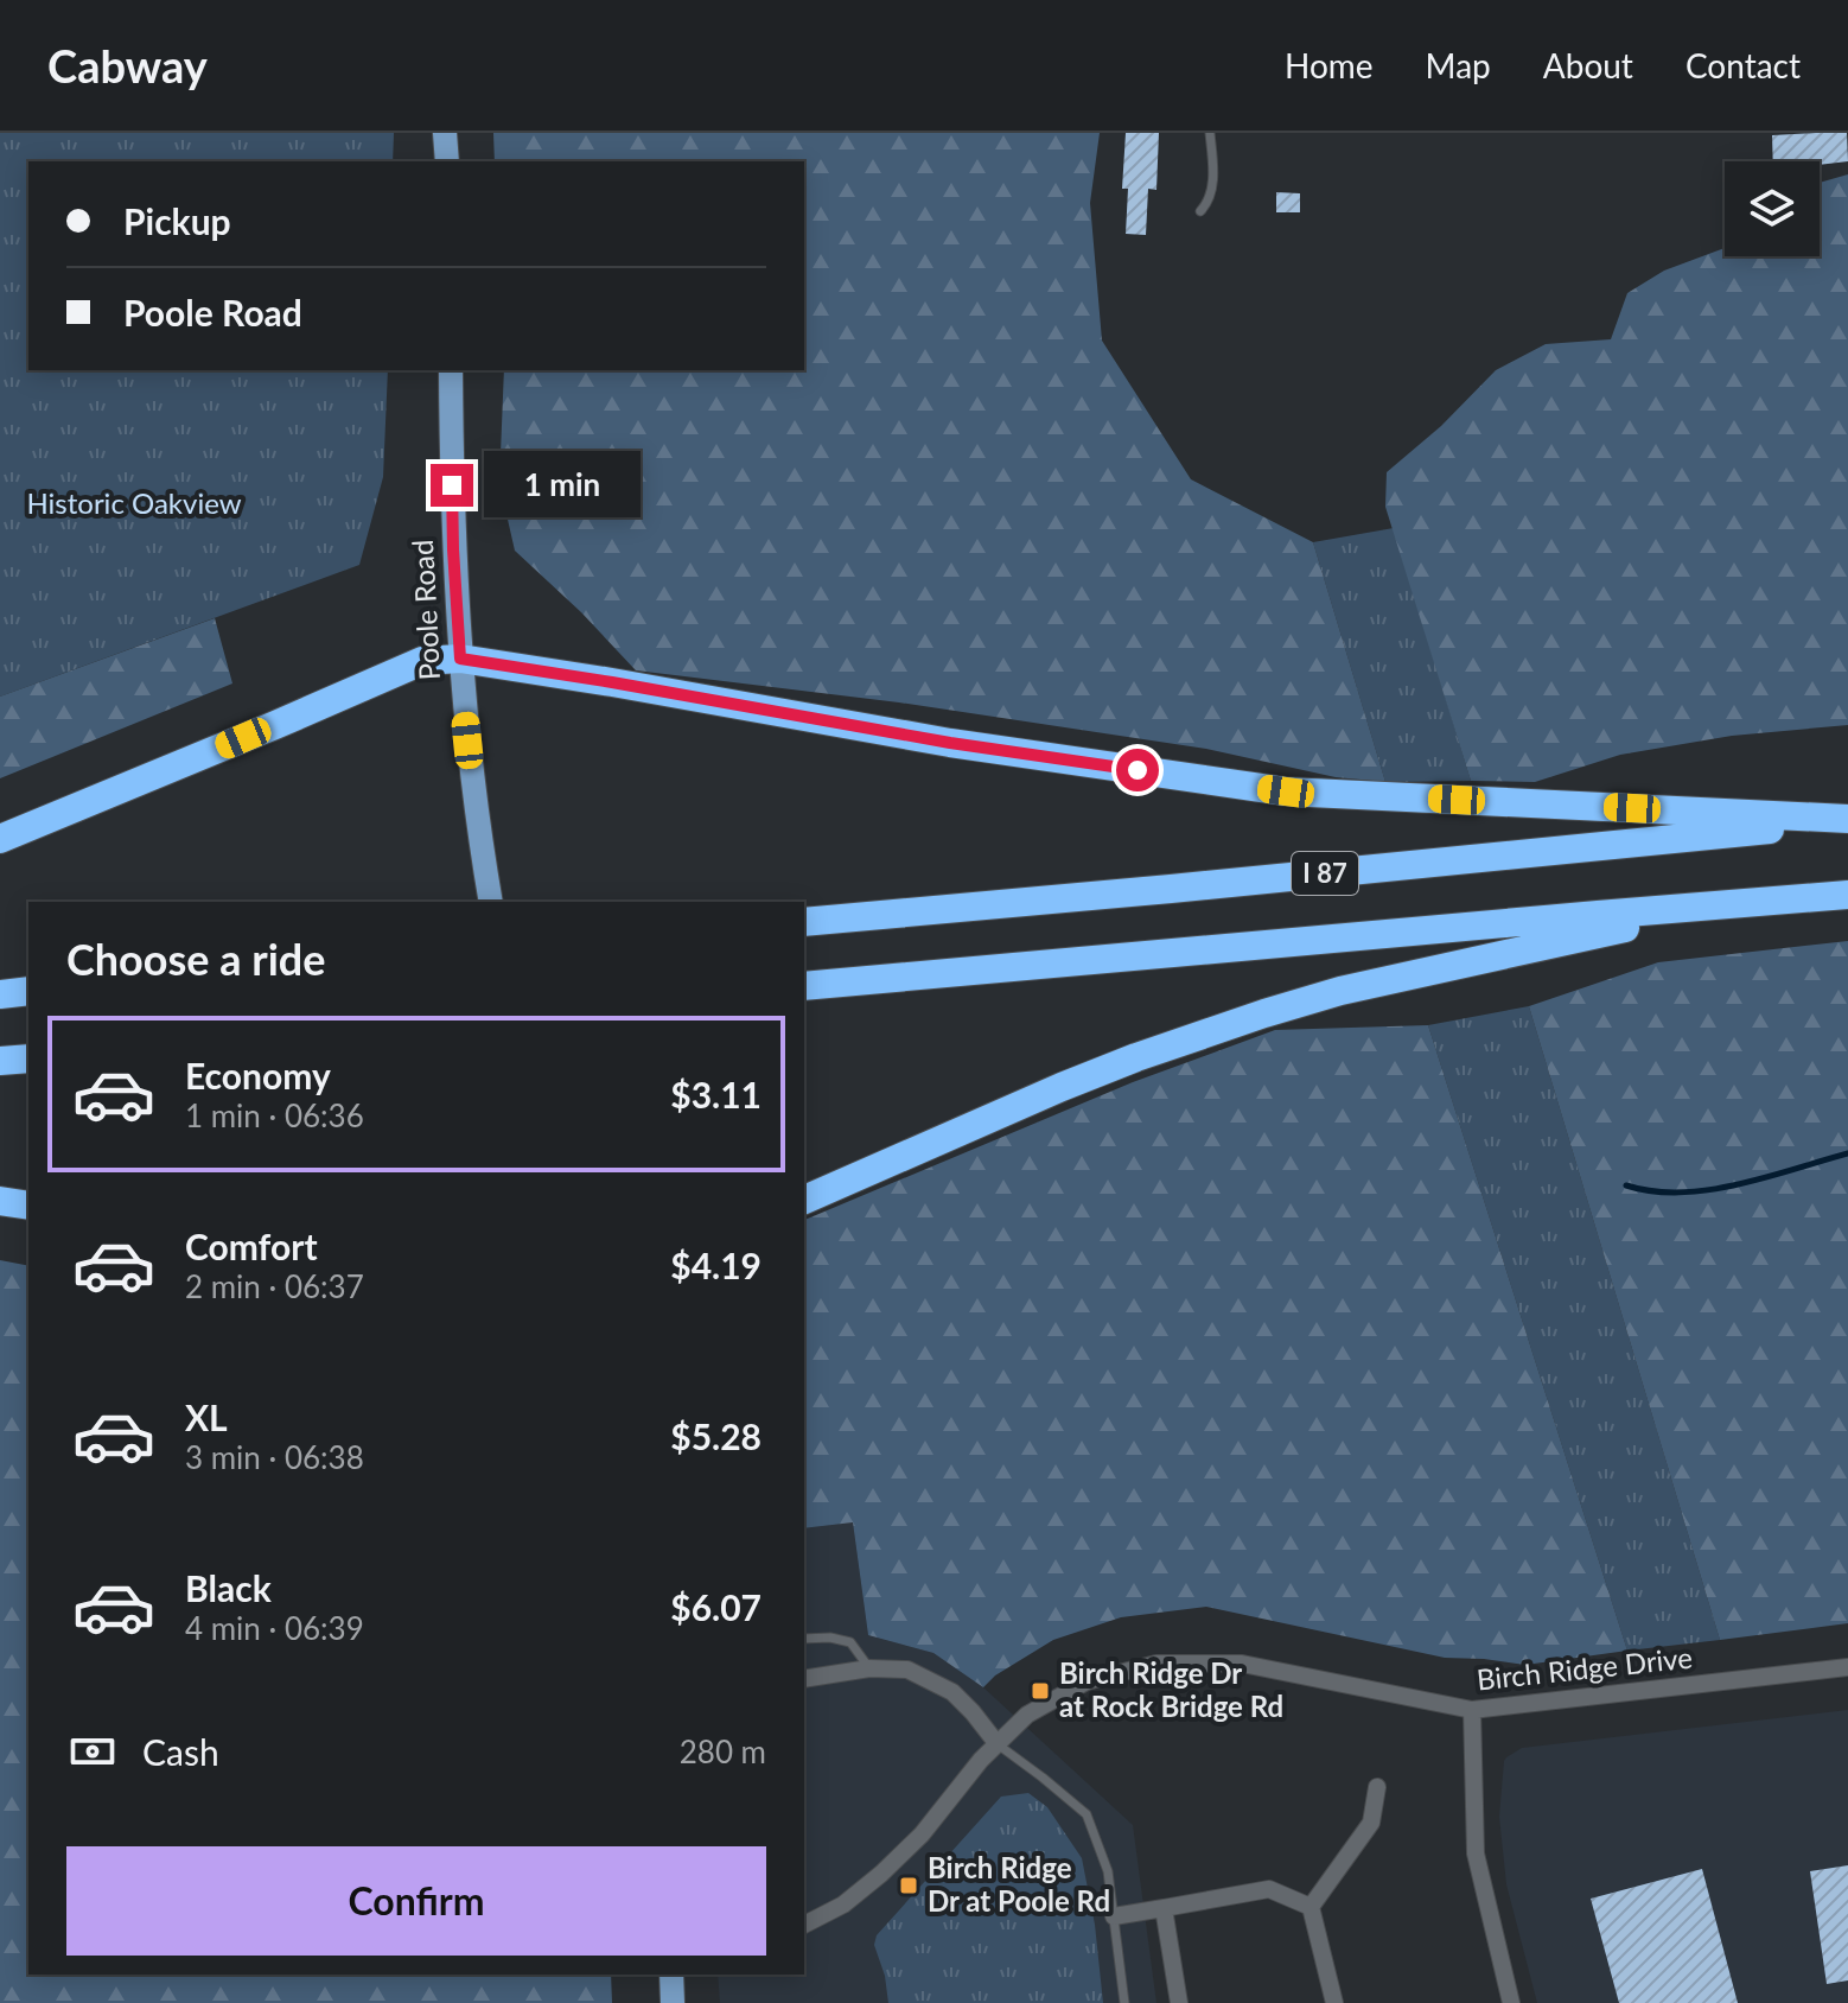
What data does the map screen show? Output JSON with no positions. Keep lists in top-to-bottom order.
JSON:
{
  "streets": {
    "highway": ["I 87"],
    "main road": ["Poole Road"],
    "street": ["Birch Ridge Drive"]
  },
  "parks": ["Historic Oakview"],
  "places": {
    "transit": ["Birch Ridge Dr at Rock Bridge Rd", "Birch Ridge Dr at Poole Rd"]
  },
  "page": {
    "header": "Cabway",
    "nav": [
      "Home",
      "Map",
      "About",
      "Contact"
    ],
    "banner": ["Pickup", "Poole Road"],
    "bubble": "1 min",
    "heading": "Choose a ride",
    "list": [
      {
        "name": "Economy",
        "note": "1 min · 06:36",
        "value": "$3.11"
      },
      {
        "name": "Comfort",
        "note": "2 min · 06:37",
        "value": "$4.19"
      },
      {
        "name": "XL",
        "note": "3 min · 06:38",
        "value": "$5.28"
      },
      {
        "name": "Black",
        "note": "4 min · 06:39",
        "value": "$6.07"
      }
    ],
    "pay": ["Cash", "280 m"],
    "buttons": "Confirm"
  }
}
